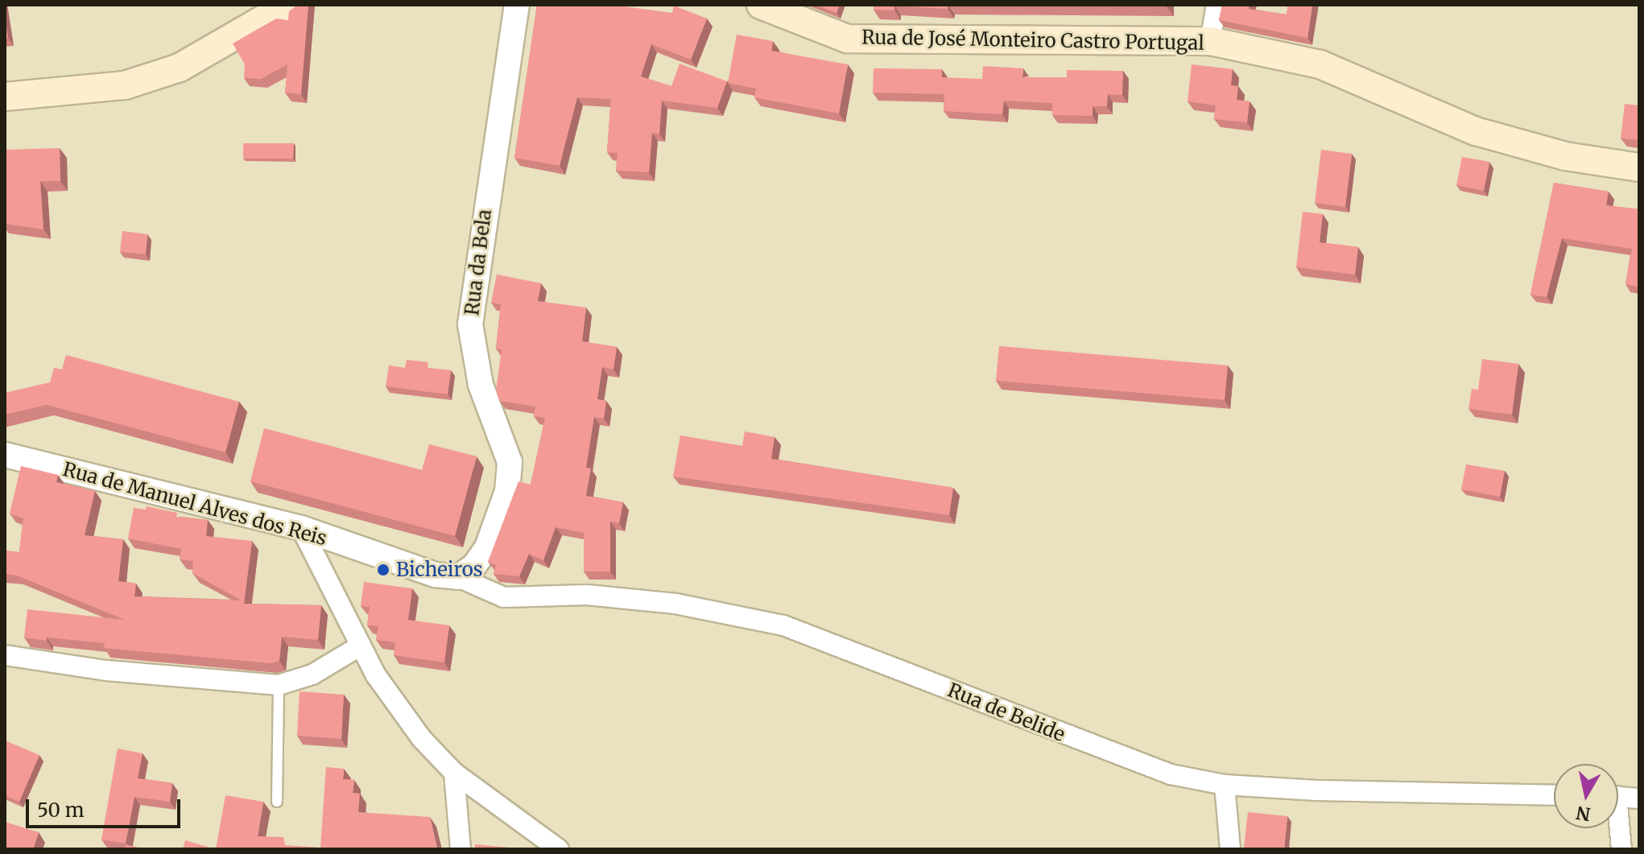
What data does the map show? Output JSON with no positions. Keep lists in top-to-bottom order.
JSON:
{
  "streets": {
    "main road": ["Rua de José Monteiro Castro Portugal"],
    "street": ["Rua da Bela", "Rua de Manuel Alves dos Reis", "Rua de Belide"]
  },
  "crossings": [
    ["Rua da Bela", "Rua de Manuel Alves dos Reis"],
    ["Rua da Bela", "Rua de Belide"],
    ["Rua de Manuel Alves dos Reis", "Rua de Belide"]
  ],
  "places": ["Bicheiros"],
  "scale_bar": "50 m",
  "north": "bottom"
}
